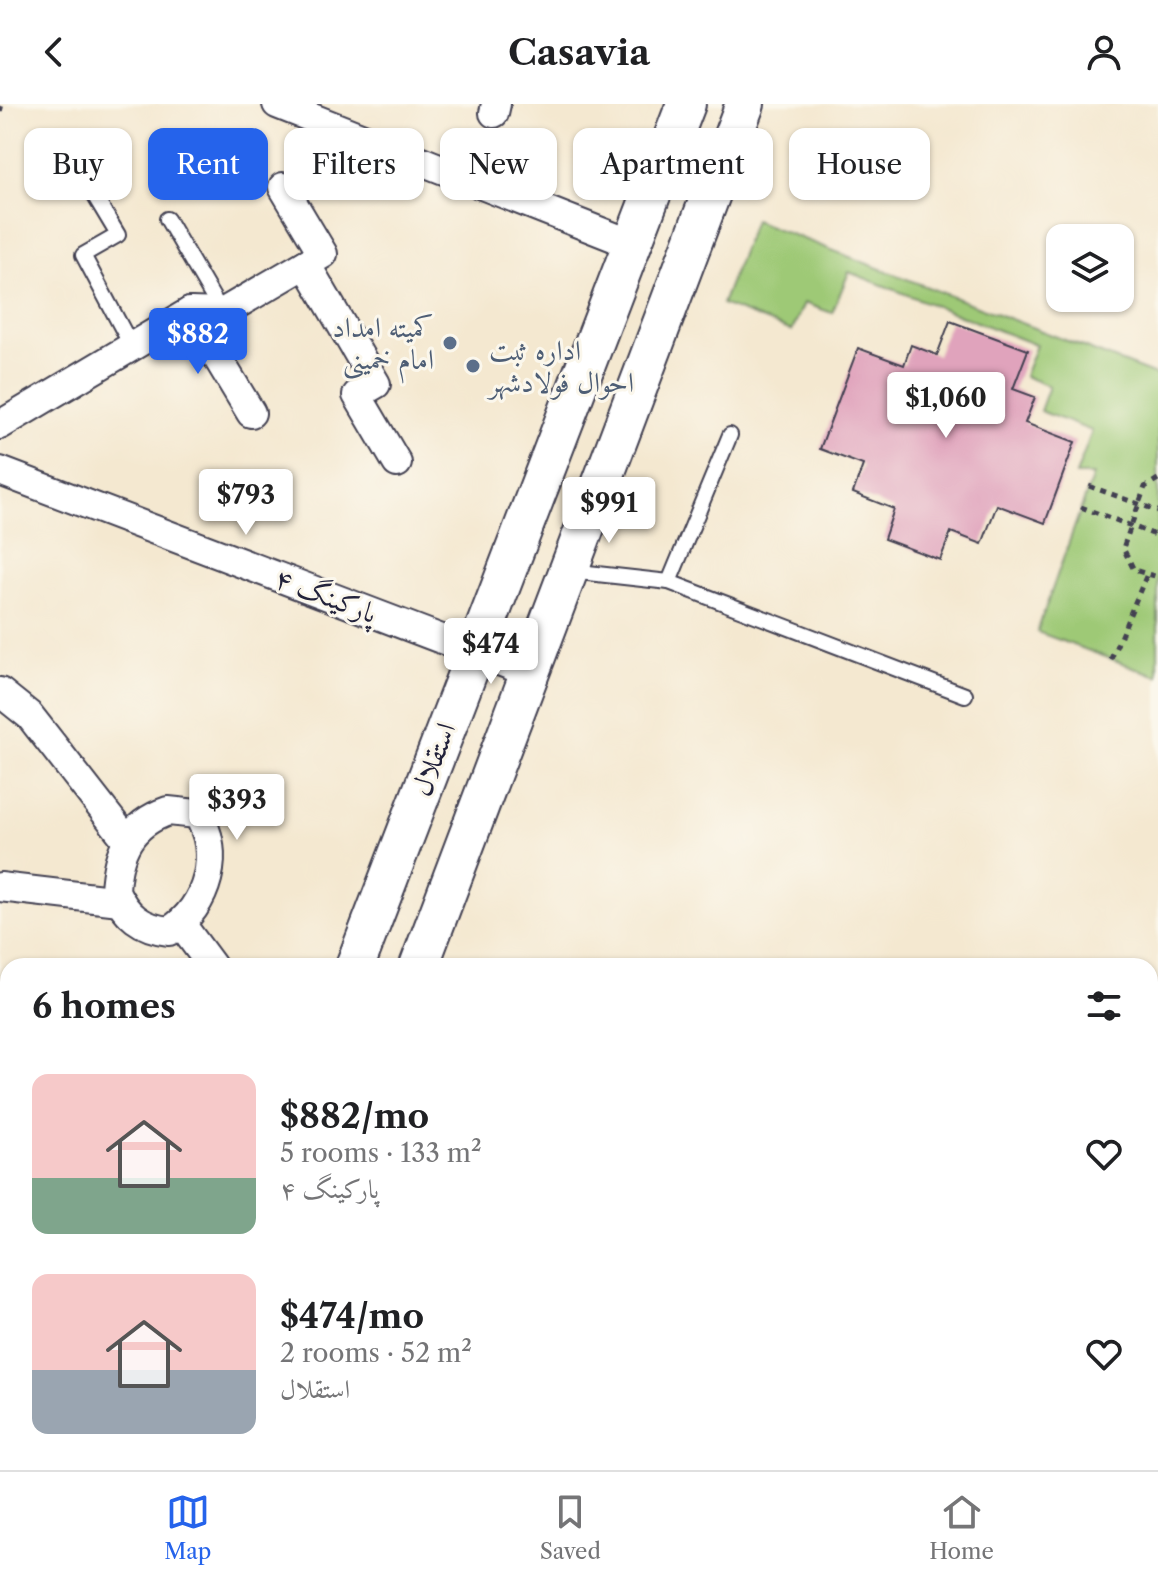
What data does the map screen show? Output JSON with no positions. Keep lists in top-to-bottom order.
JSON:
{
  "streets": {
    "street": ["پارکینگ ۴", "استقلال"]
  },
  "crossings": [
    ["پارکینگ ۴", "استقلال"]
  ],
  "places": ["کمیته امداد امام خمینی", "اداره ثبت احوال فولادشهر"],
  "page": {
    "header": "Casavia",
    "chip": [
      "Buy",
      "Rent",
      "Filters",
      "New",
      "Apartment",
      "House"
    ],
    "price": [
      "$882",
      "$1,060",
      "$793",
      "$991",
      "$474",
      "$393"
    ],
    "heading": "6 homes",
    "list": [
      {
        "name": "$882/mo",
        "note": "5 rooms · 133 m² · پارکینگ ۴"
      },
      {
        "name": "$474/mo",
        "note": "2 rooms · 52 m² · استقلال"
      }
    ],
    "tabs": ["Map", "Saved", "Home"]
  }
}
